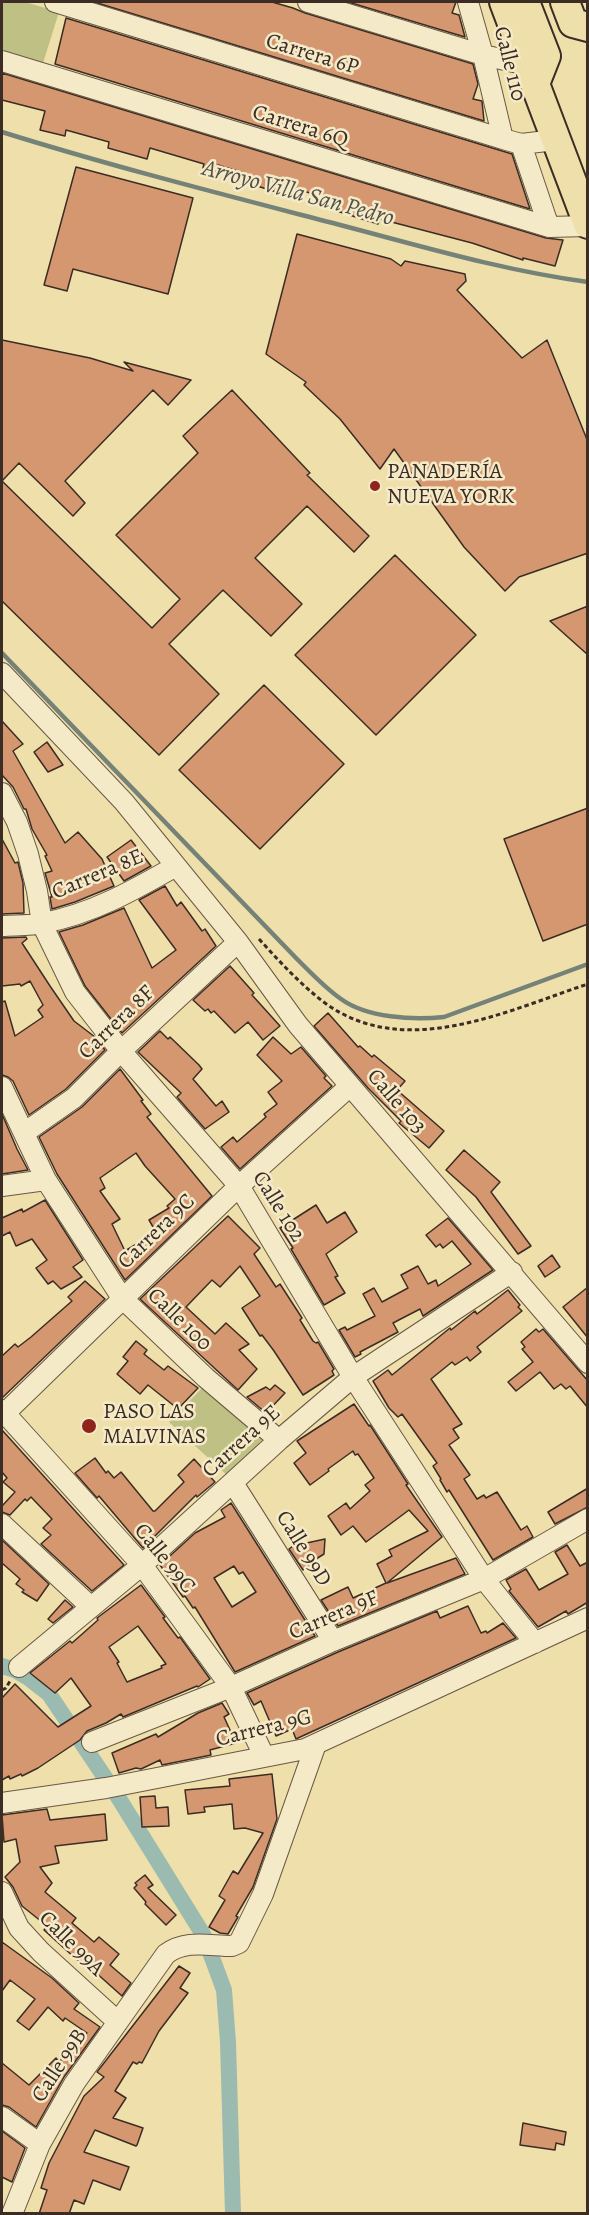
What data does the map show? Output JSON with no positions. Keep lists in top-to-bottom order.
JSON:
{
  "streets": {
    "street": [
      "Carrera 6P",
      "Calle 110",
      "Carrera 6Q",
      "Carrera 8E",
      "Carrera 8F",
      "Calle 103",
      "Calle 102",
      "Carrera 9C",
      "Calle 100",
      "Carrera 9E",
      "Calle 99D",
      "Calle 99C",
      "Carrera 9F",
      "Carrera 9G",
      "Calle 99A",
      "Calle 99B"
    ]
  },
  "crossings": [
    ["Carrera 6P", "Calle 110"],
    ["Calle 110", "Carrera 6Q"],
    ["Carrera 8E", "Calle 103"],
    ["Carrera 8E", "Calle 102"],
    ["Carrera 8F", "Calle 103"],
    ["Carrera 8F", "Calle 102"],
    ["Carrera 8F", "Calle 100"],
    ["Calle 103", "Carrera 9C"],
    ["Calle 103", "Carrera 9E"],
    ["Calle 102", "Carrera 9C"],
    ["Calle 102", "Carrera 9E"],
    ["Calle 102", "Carrera 9F"],
    ["Calle 102", "Carrera 9G"],
    ["Carrera 9C", "Calle 100"],
    ["Carrera 9C", "Calle 99C"],
    ["Calle 100", "Carrera 9E"],
    ["Carrera 9E", "Calle 99D"],
    ["Carrera 9E", "Calle 99C"],
    ["Calle 99D", "Carrera 9F"],
    ["Calle 99C", "Carrera 9F"],
    ["Calle 99C", "Carrera 9G"],
    ["Carrera 9G", "Calle 99B"],
    ["Calle 99A", "Calle 99B"]
  ],
  "water": ["Arroyo Villa San Pedro"],
  "places": ["PANADERÍA NUEVA YORK", "PASO LAS MALVINAS"]
}
